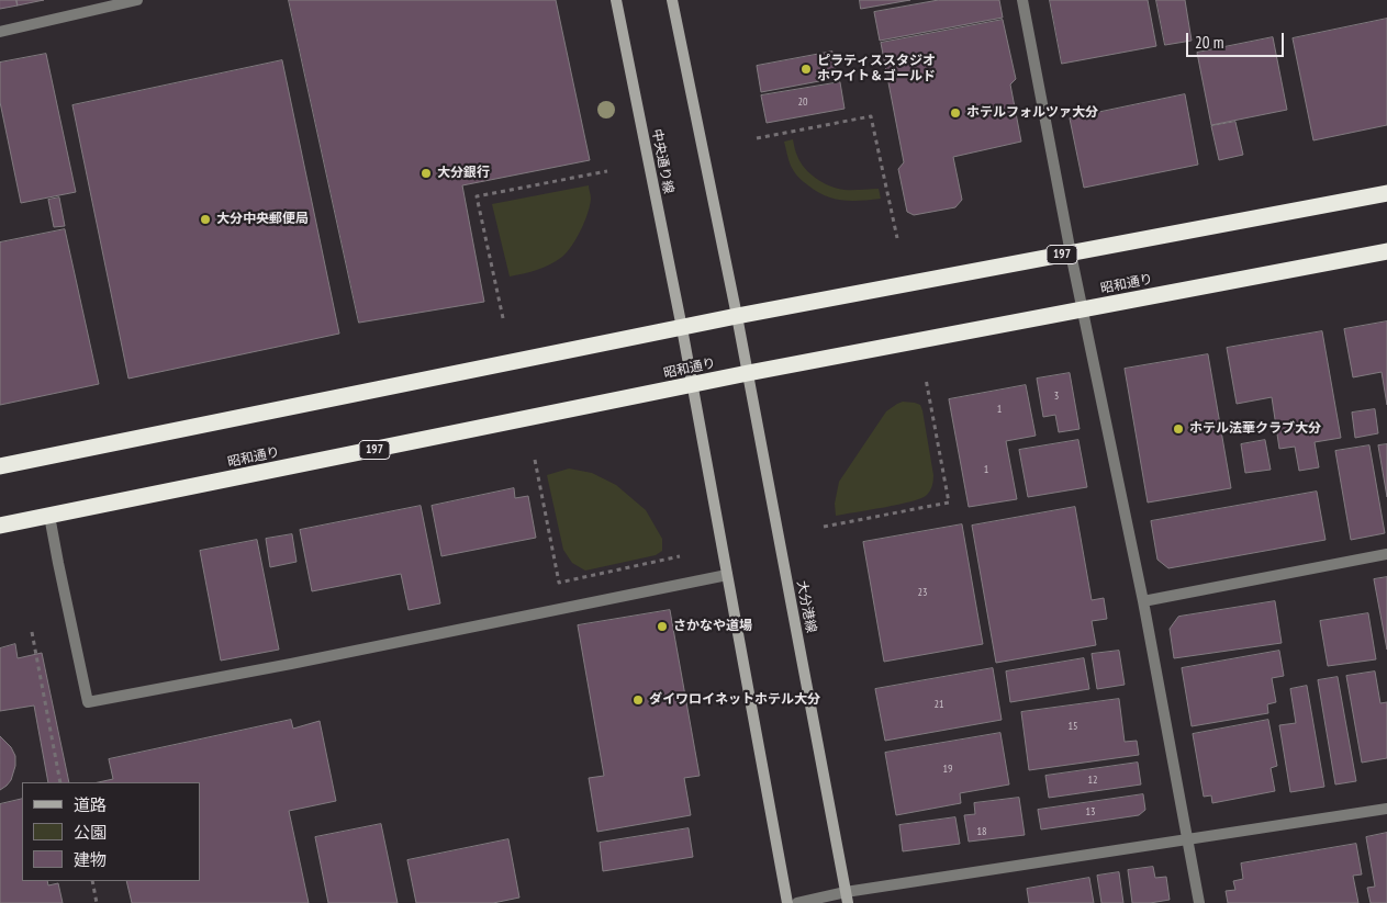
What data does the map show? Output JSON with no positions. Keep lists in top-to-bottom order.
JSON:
{
  "streets": {
    "highway": ["197", "昭和通り"],
    "main road": ["中央通り線", "大分港線"]
  },
  "crossings": [
    ["中央通り線", "197"],
    ["197", "大分港線"],
    ["昭和通り", "大分港線"]
  ],
  "places": [
    "ピラティススタジオ ホワイト＆ゴールド",
    "ホテルフォルツァ大分",
    "大分銀行",
    "大分中央郵便局",
    "ホテル法華クラブ大分",
    "さかなや道場",
    "ダイワロイネットホテル大分"
  ],
  "house_numbers": [
    "20",
    "3",
    "1",
    "1",
    "23",
    "21",
    "15",
    "19",
    "12",
    "13",
    "18"
  ],
  "legend": ["道路", "公園", "建物"],
  "scale_bar": "20 m"
}
